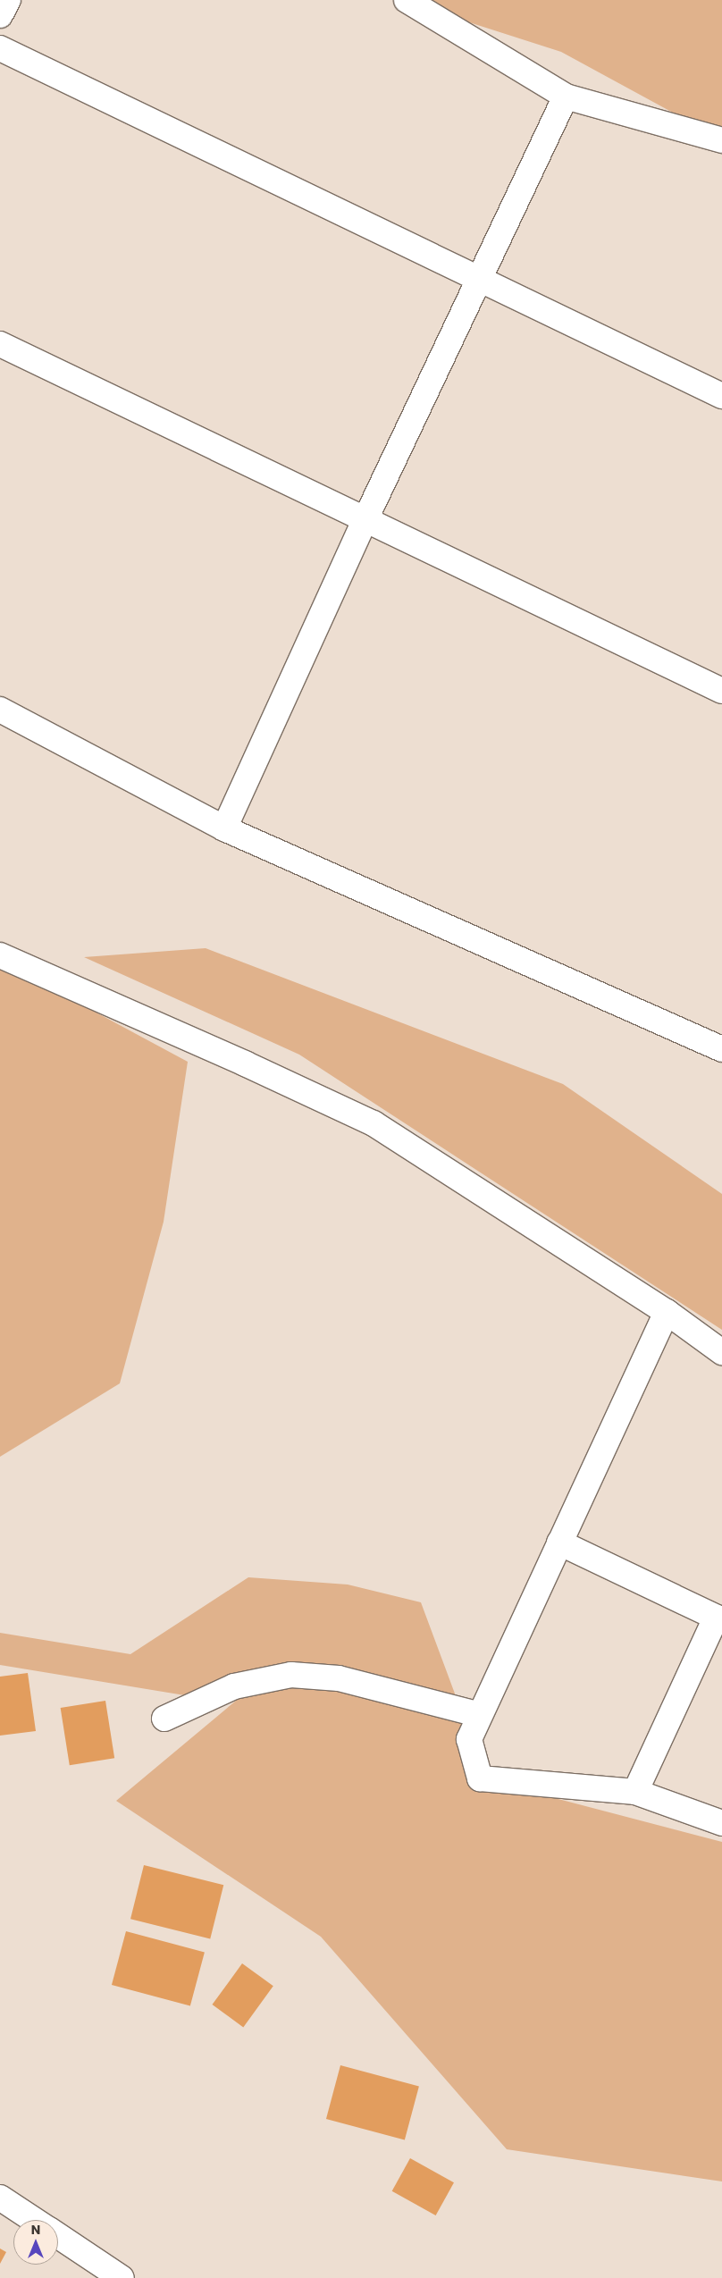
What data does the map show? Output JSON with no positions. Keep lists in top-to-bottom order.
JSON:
{
  "north": "top"
}
